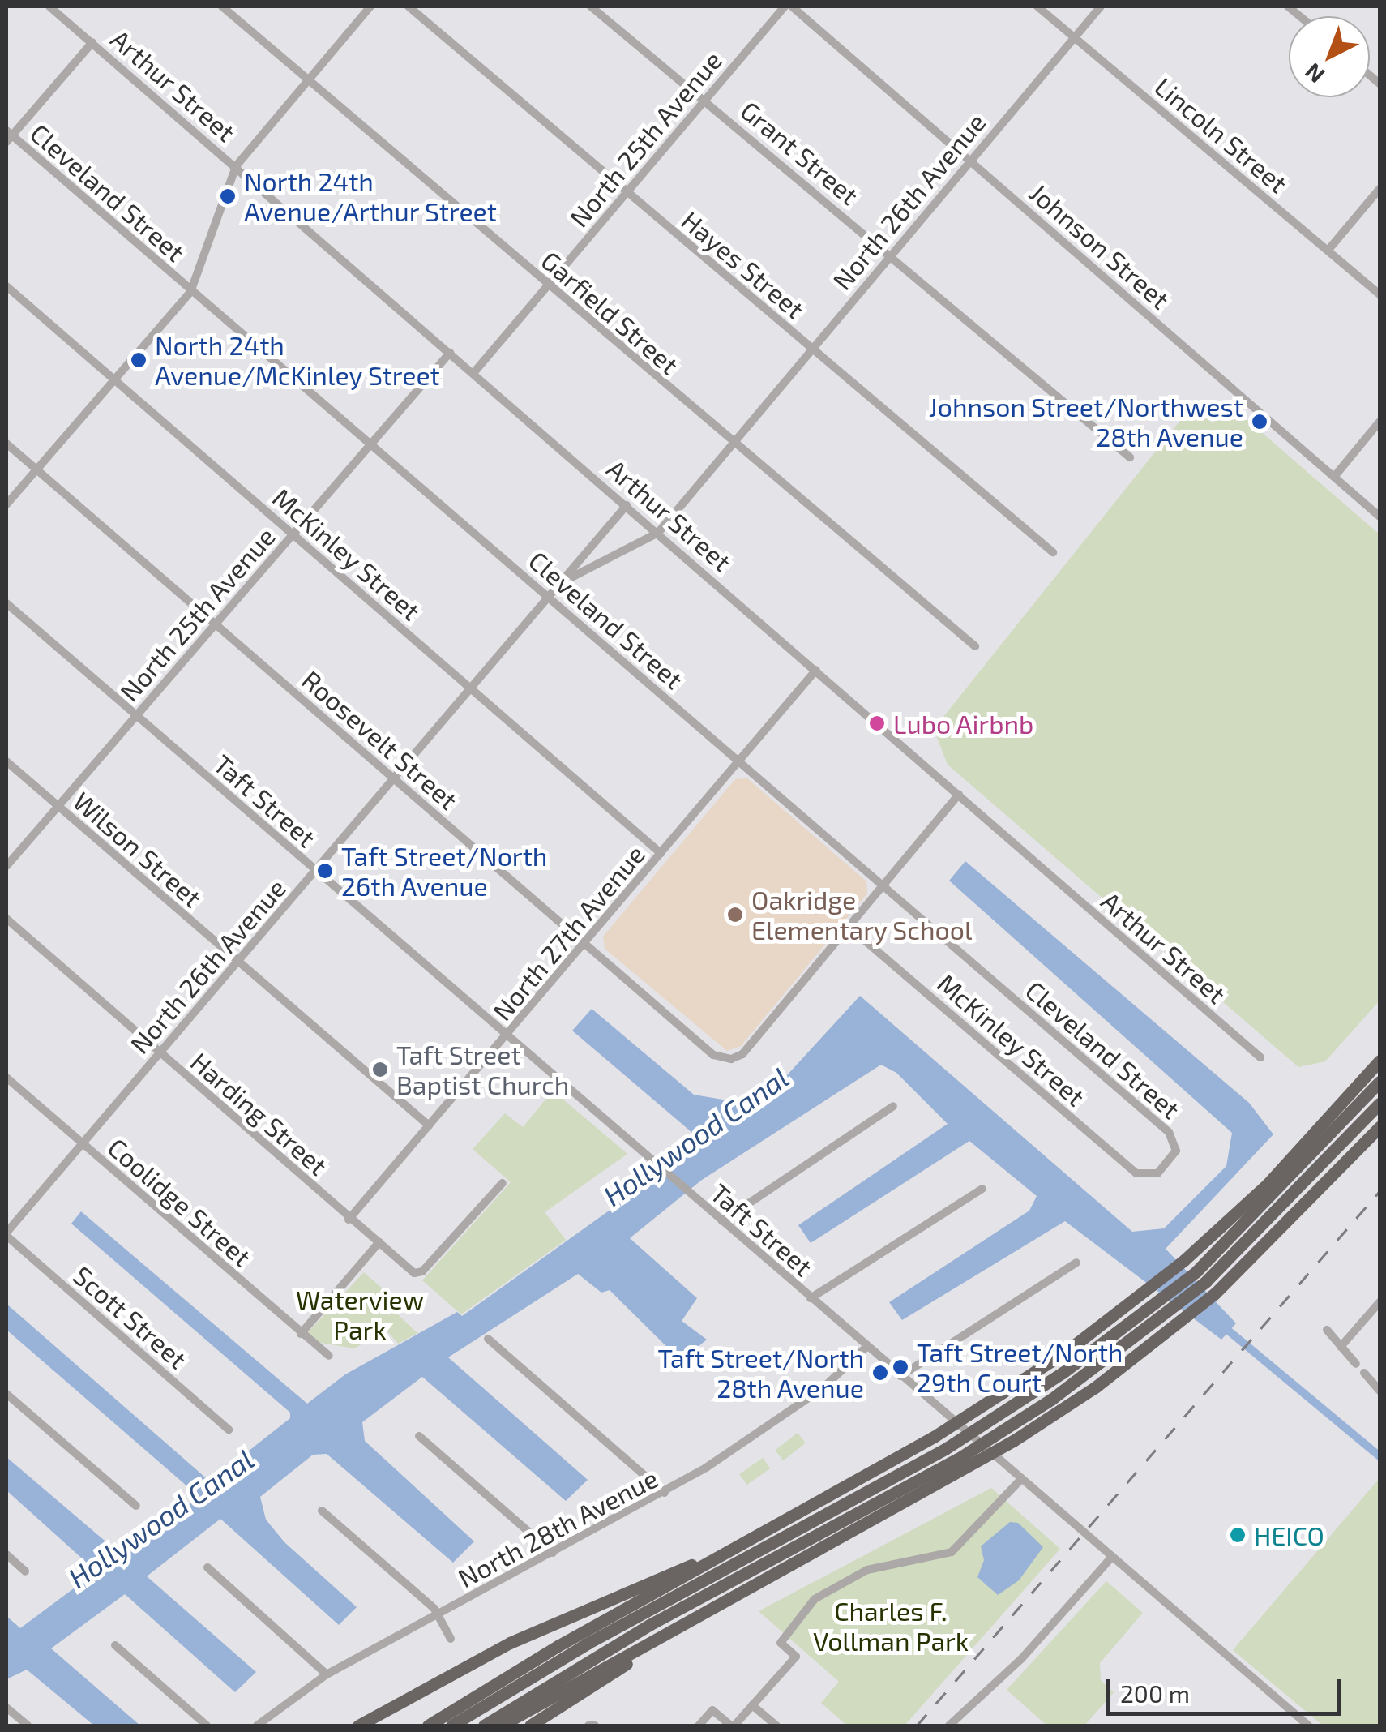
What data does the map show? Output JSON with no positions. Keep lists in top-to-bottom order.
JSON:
{
  "streets": {
    "street": [
      "Arthur Street",
      "Lincoln Street",
      "North 25th Avenue",
      "Grant Street",
      "Cleveland Street",
      "North 26th Avenue",
      "Johnson Street",
      "Hayes Street",
      "Garfield Street",
      "McKinley Street",
      "Roosevelt Street",
      "Taft Street",
      "Wilson Street",
      "North 27th Avenue",
      "Harding Street",
      "Coolidge Street",
      "Scott Street",
      "North 28th Avenue"
    ]
  },
  "crossings": [
    ["Arthur Street", "North 25th Avenue"],
    ["Arthur Street", "North 26th Avenue"],
    ["Arthur Street", "North 27th Avenue"],
    ["Lincoln Street", "North 26th Avenue"],
    ["North 25th Avenue", "Grant Street"],
    ["North 25th Avenue", "Cleveland Street"],
    ["North 25th Avenue", "Hayes Street"],
    ["North 25th Avenue", "Garfield Street"],
    ["North 25th Avenue", "McKinley Street"],
    ["North 25th Avenue", "Roosevelt Street"],
    ["North 25th Avenue", "Taft Street"],
    ["North 25th Avenue", "Wilson Street"],
    ["Grant Street", "North 26th Avenue"],
    ["Cleveland Street", "North 26th Avenue"],
    ["Cleveland Street", "McKinley Street"],
    ["Cleveland Street", "North 27th Avenue"],
    ["North 26th Avenue", "Johnson Street"],
    ["North 26th Avenue", "Hayes Street"],
    ["North 26th Avenue", "Garfield Street"],
    ["North 26th Avenue", "McKinley Street"],
    ["North 26th Avenue", "Roosevelt Street"],
    ["North 26th Avenue", "Taft Street"],
    ["North 26th Avenue", "Wilson Street"],
    ["North 26th Avenue", "Harding Street"],
    ["North 26th Avenue", "Coolidge Street"],
    ["North 26th Avenue", "Scott Street"],
    ["McKinley Street", "Roosevelt Street"],
    ["McKinley Street", "North 27th Avenue"],
    ["Roosevelt Street", "North 27th Avenue"],
    ["Taft Street", "North 27th Avenue"],
    ["Taft Street", "North 28th Avenue"],
    ["Wilson Street", "North 27th Avenue"],
    ["North 27th Avenue", "Harding Street"]
  ],
  "water": ["Hollywood Canal"],
  "parks": ["Waterview Park", "Charles F. Vollman Park"],
  "places": [
    "North 24th Avenue/Arthur Street",
    "North 24th Avenue/McKinley Street",
    "Johnson Street/Northwest 28th Avenue",
    "Lubo Airbnb",
    "Taft Street/North 26th Avenue",
    "Oakridge Elementary School",
    "Taft Street Baptist Church",
    "Taft Street/North 29th Court",
    "Taft Street/North 28th Avenue",
    "HEICO"
  ],
  "scale_bar": "200 m",
  "north": "bottom left"
}
